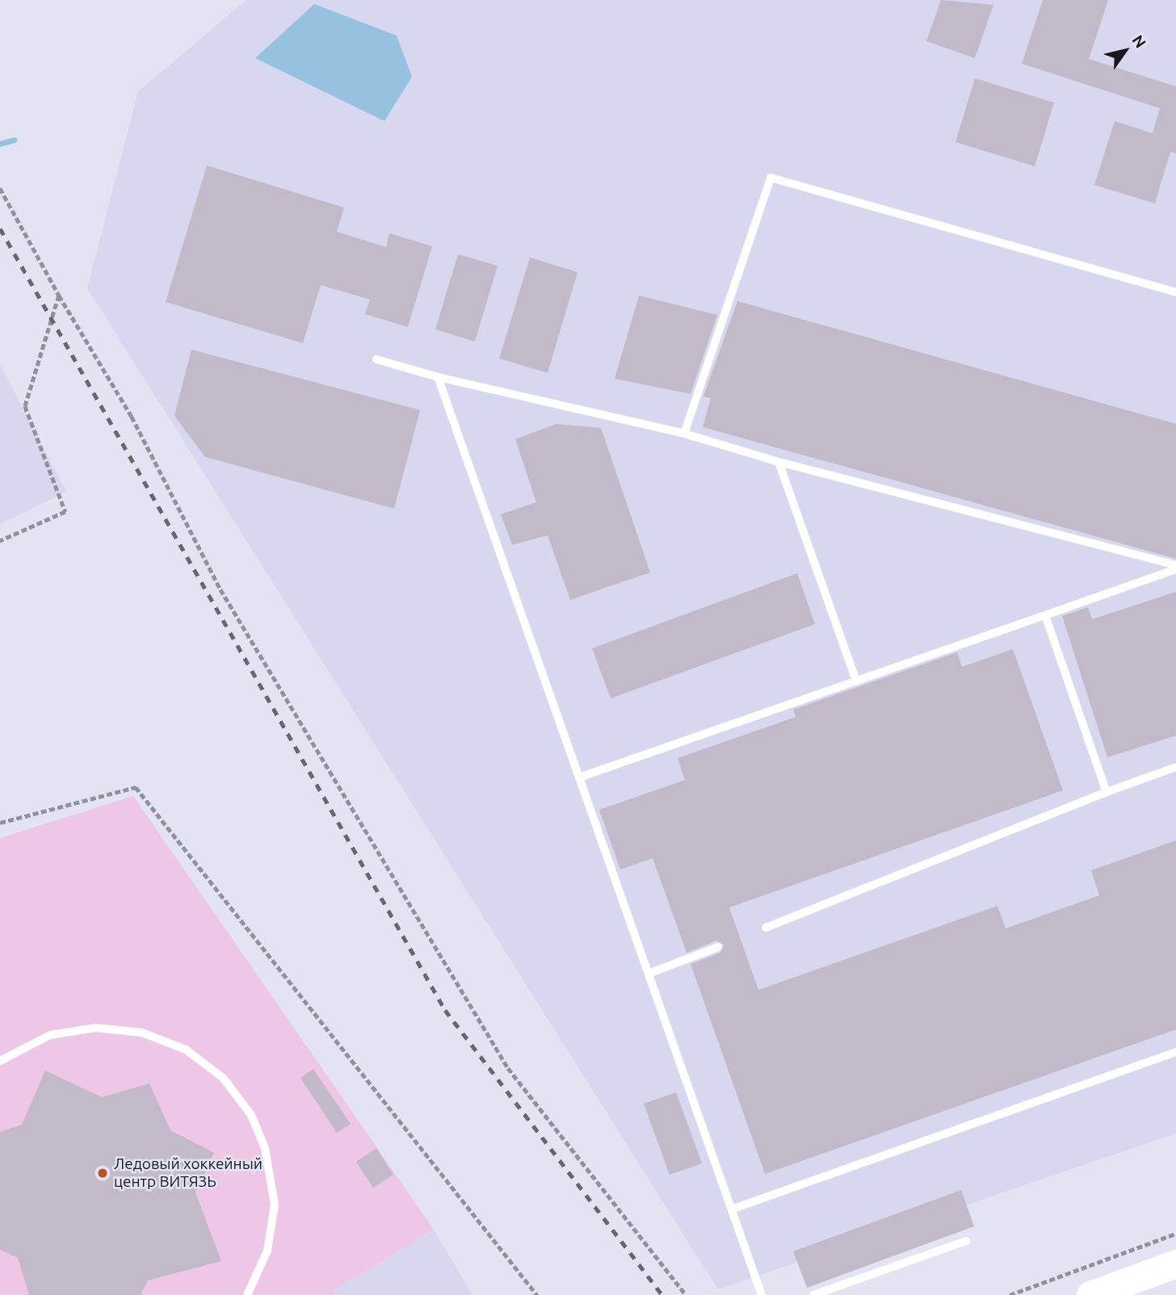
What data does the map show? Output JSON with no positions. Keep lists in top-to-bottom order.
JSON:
{
  "places": ["Ледовый хоккейный центр ВИТЯЗЬ"],
  "north": "top right"
}
